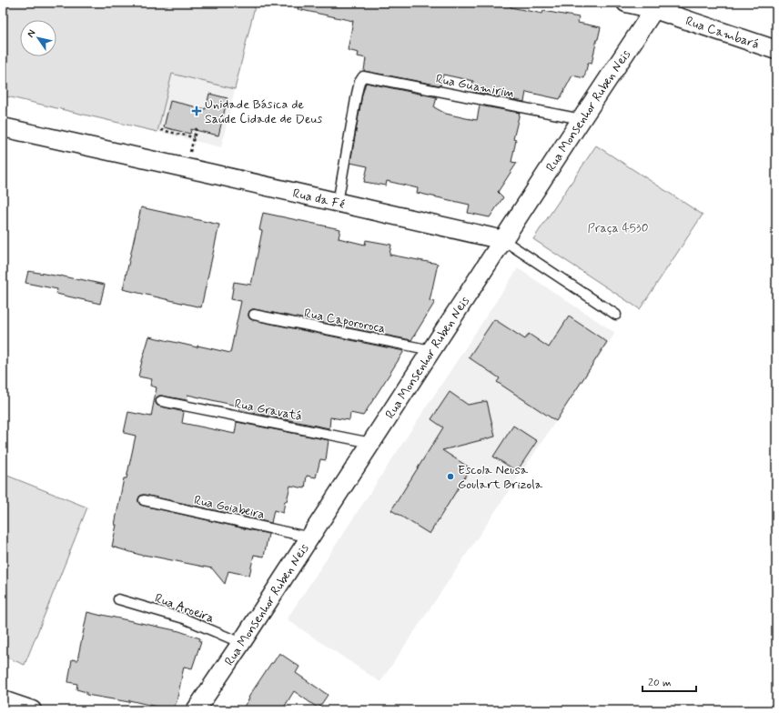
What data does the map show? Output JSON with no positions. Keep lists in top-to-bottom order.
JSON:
{
  "streets": {
    "street": ["Rua Cambará", "Rua Monsenhor Ruben Neis", "Rua da Fé"],
    "lane": [
      "Rua Guamirim",
      "Rua Capororoca",
      "Rua Gravatá",
      "Rua Goiabeira",
      "Rua Aroeira"
    ]
  },
  "crossings": [
    ["Rua Cambará", "Rua Monsenhor Ruben Neis"],
    ["Rua Guamirim", "Rua Monsenhor Ruben Neis"],
    ["Rua Guamirim", "Rua da Fé"],
    ["Rua Monsenhor Ruben Neis", "Rua da Fé"],
    ["Rua Monsenhor Ruben Neis", "Rua Capororoca"],
    ["Rua Monsenhor Ruben Neis", "Rua Gravatá"],
    ["Rua Monsenhor Ruben Neis", "Rua Goiabeira"],
    ["Rua Monsenhor Ruben Neis", "Rua Aroeira"]
  ],
  "parks": ["Praça 4530"],
  "places": {
    "health": ["Unidade Básica de Saúde Cidade de Deus"],
    "other": ["Escola Neusa Goulart Brizola"]
  },
  "scale_bar": "20 m",
  "north": "top left"
}
